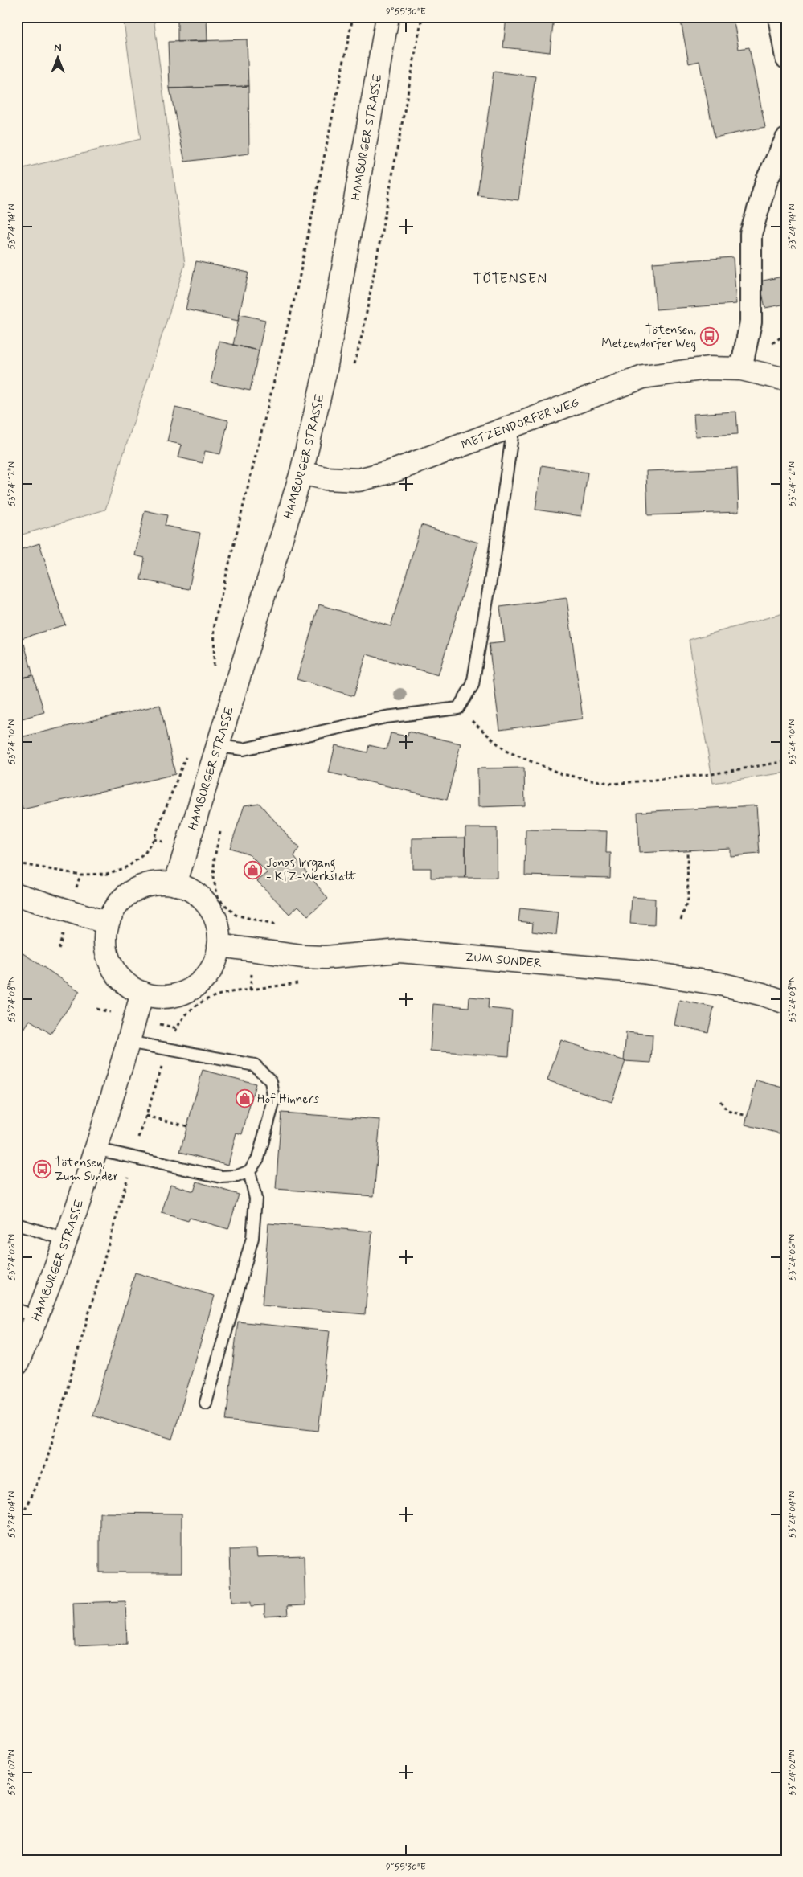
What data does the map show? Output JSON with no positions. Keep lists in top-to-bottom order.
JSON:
{
  "streets": {
    "main road": ["HAMBURGER STRASSE", "METZENDORFER WEG", "ZUM SUNDER"]
  },
  "crossings": [
    ["HAMBURGER STRASSE", "METZENDORFER WEG"],
    ["HAMBURGER STRASSE", "ZUM SUNDER"]
  ],
  "districts": ["TÖTENSEN"],
  "places": {
    "bus stop": ["Tötensen, Metzendorfer Weg", "Tötensen, Zum Sunder"],
    "shop": ["Jonas Irrgang - KfZ-Werkstatt", "Hof Hinners"]
  },
  "north": "top",
  "coordinates": [
    "9°55'30\"E",
    "53°24'14\"N",
    "53°24'12\"N",
    "53°24'10\"N",
    "53°24'08\"N",
    "53°24'06\"N",
    "53°24'04\"N",
    "53°24'02\"N"
  ]
}
